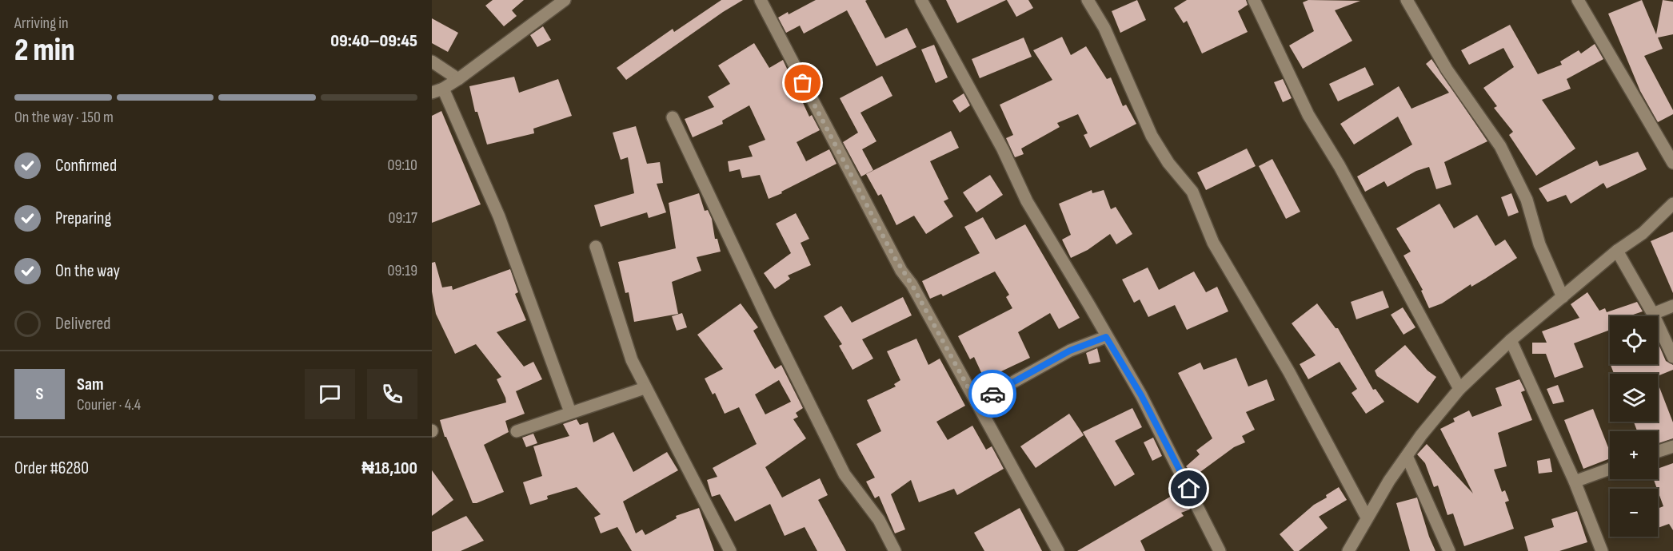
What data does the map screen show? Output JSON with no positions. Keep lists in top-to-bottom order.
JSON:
{
  "page": {
    "heading": ["2 min", "Arriving in", "09:40–09:45"],
    "panel": [
      "Sam",
      "Courier · 4.4",
      "Order #6280",
      "₦18,100"
    ],
    "bar": "On the way · 150 m",
    "list": [
      ["Confirmed", "09:10"],
      ["Preparing", "09:17"],
      ["On the way", "09:19"],
      "Delivered"
    ],
    "map_buttons": ["+", "−"],
    "round": "S"
  }
}
